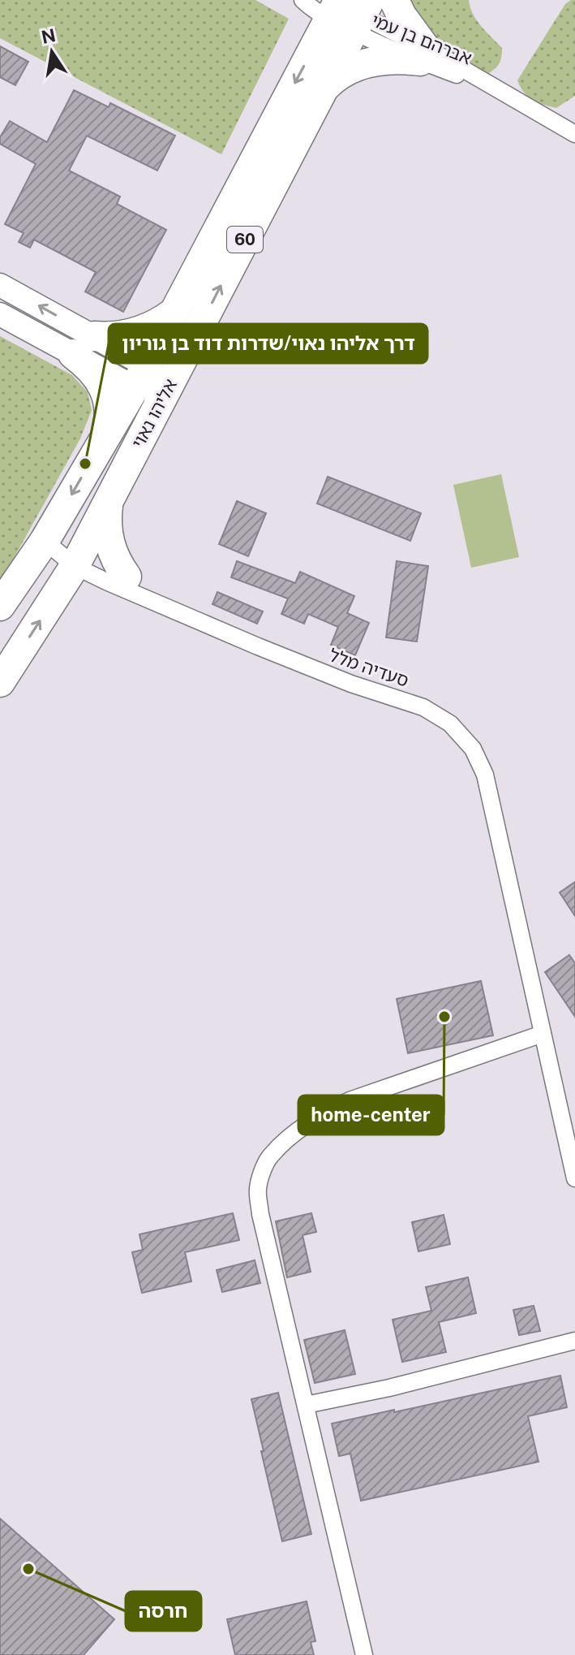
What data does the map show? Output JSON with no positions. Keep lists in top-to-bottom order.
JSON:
{
  "streets": {
    "highway": ["60", "אליהו נאוי"],
    "street": ["אברהם בן עמי", "סעדיה מלל"]
  },
  "crossings": [
    ["אברהם בן עמי", "אליהו נאוי"],
    ["אליהו נאוי", "סעדיה מלל"]
  ],
  "places": ["דרך אליהו נאוי/שדרות דוד בן גוריון", "home-center", "חרסה"],
  "north": "top"
}
